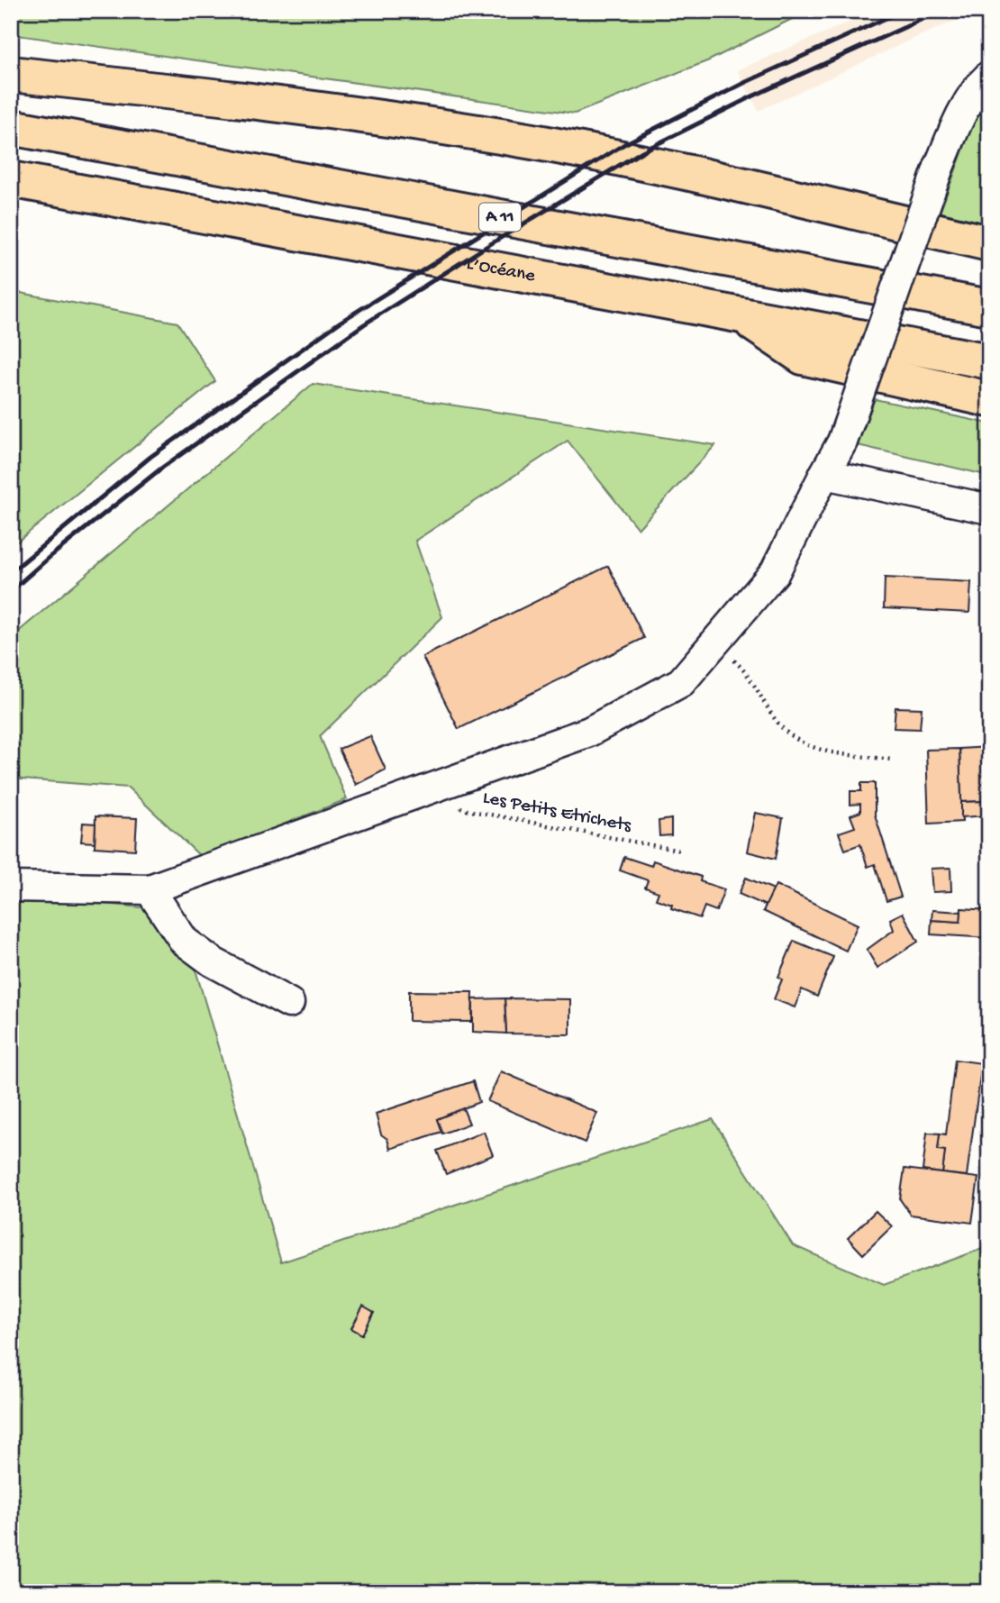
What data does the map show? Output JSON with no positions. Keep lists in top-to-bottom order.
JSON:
{
  "streets": {
    "highway": ["A 11", "L’Océane"],
    "path": ["Les Petits Etrichets"]
  }
}
